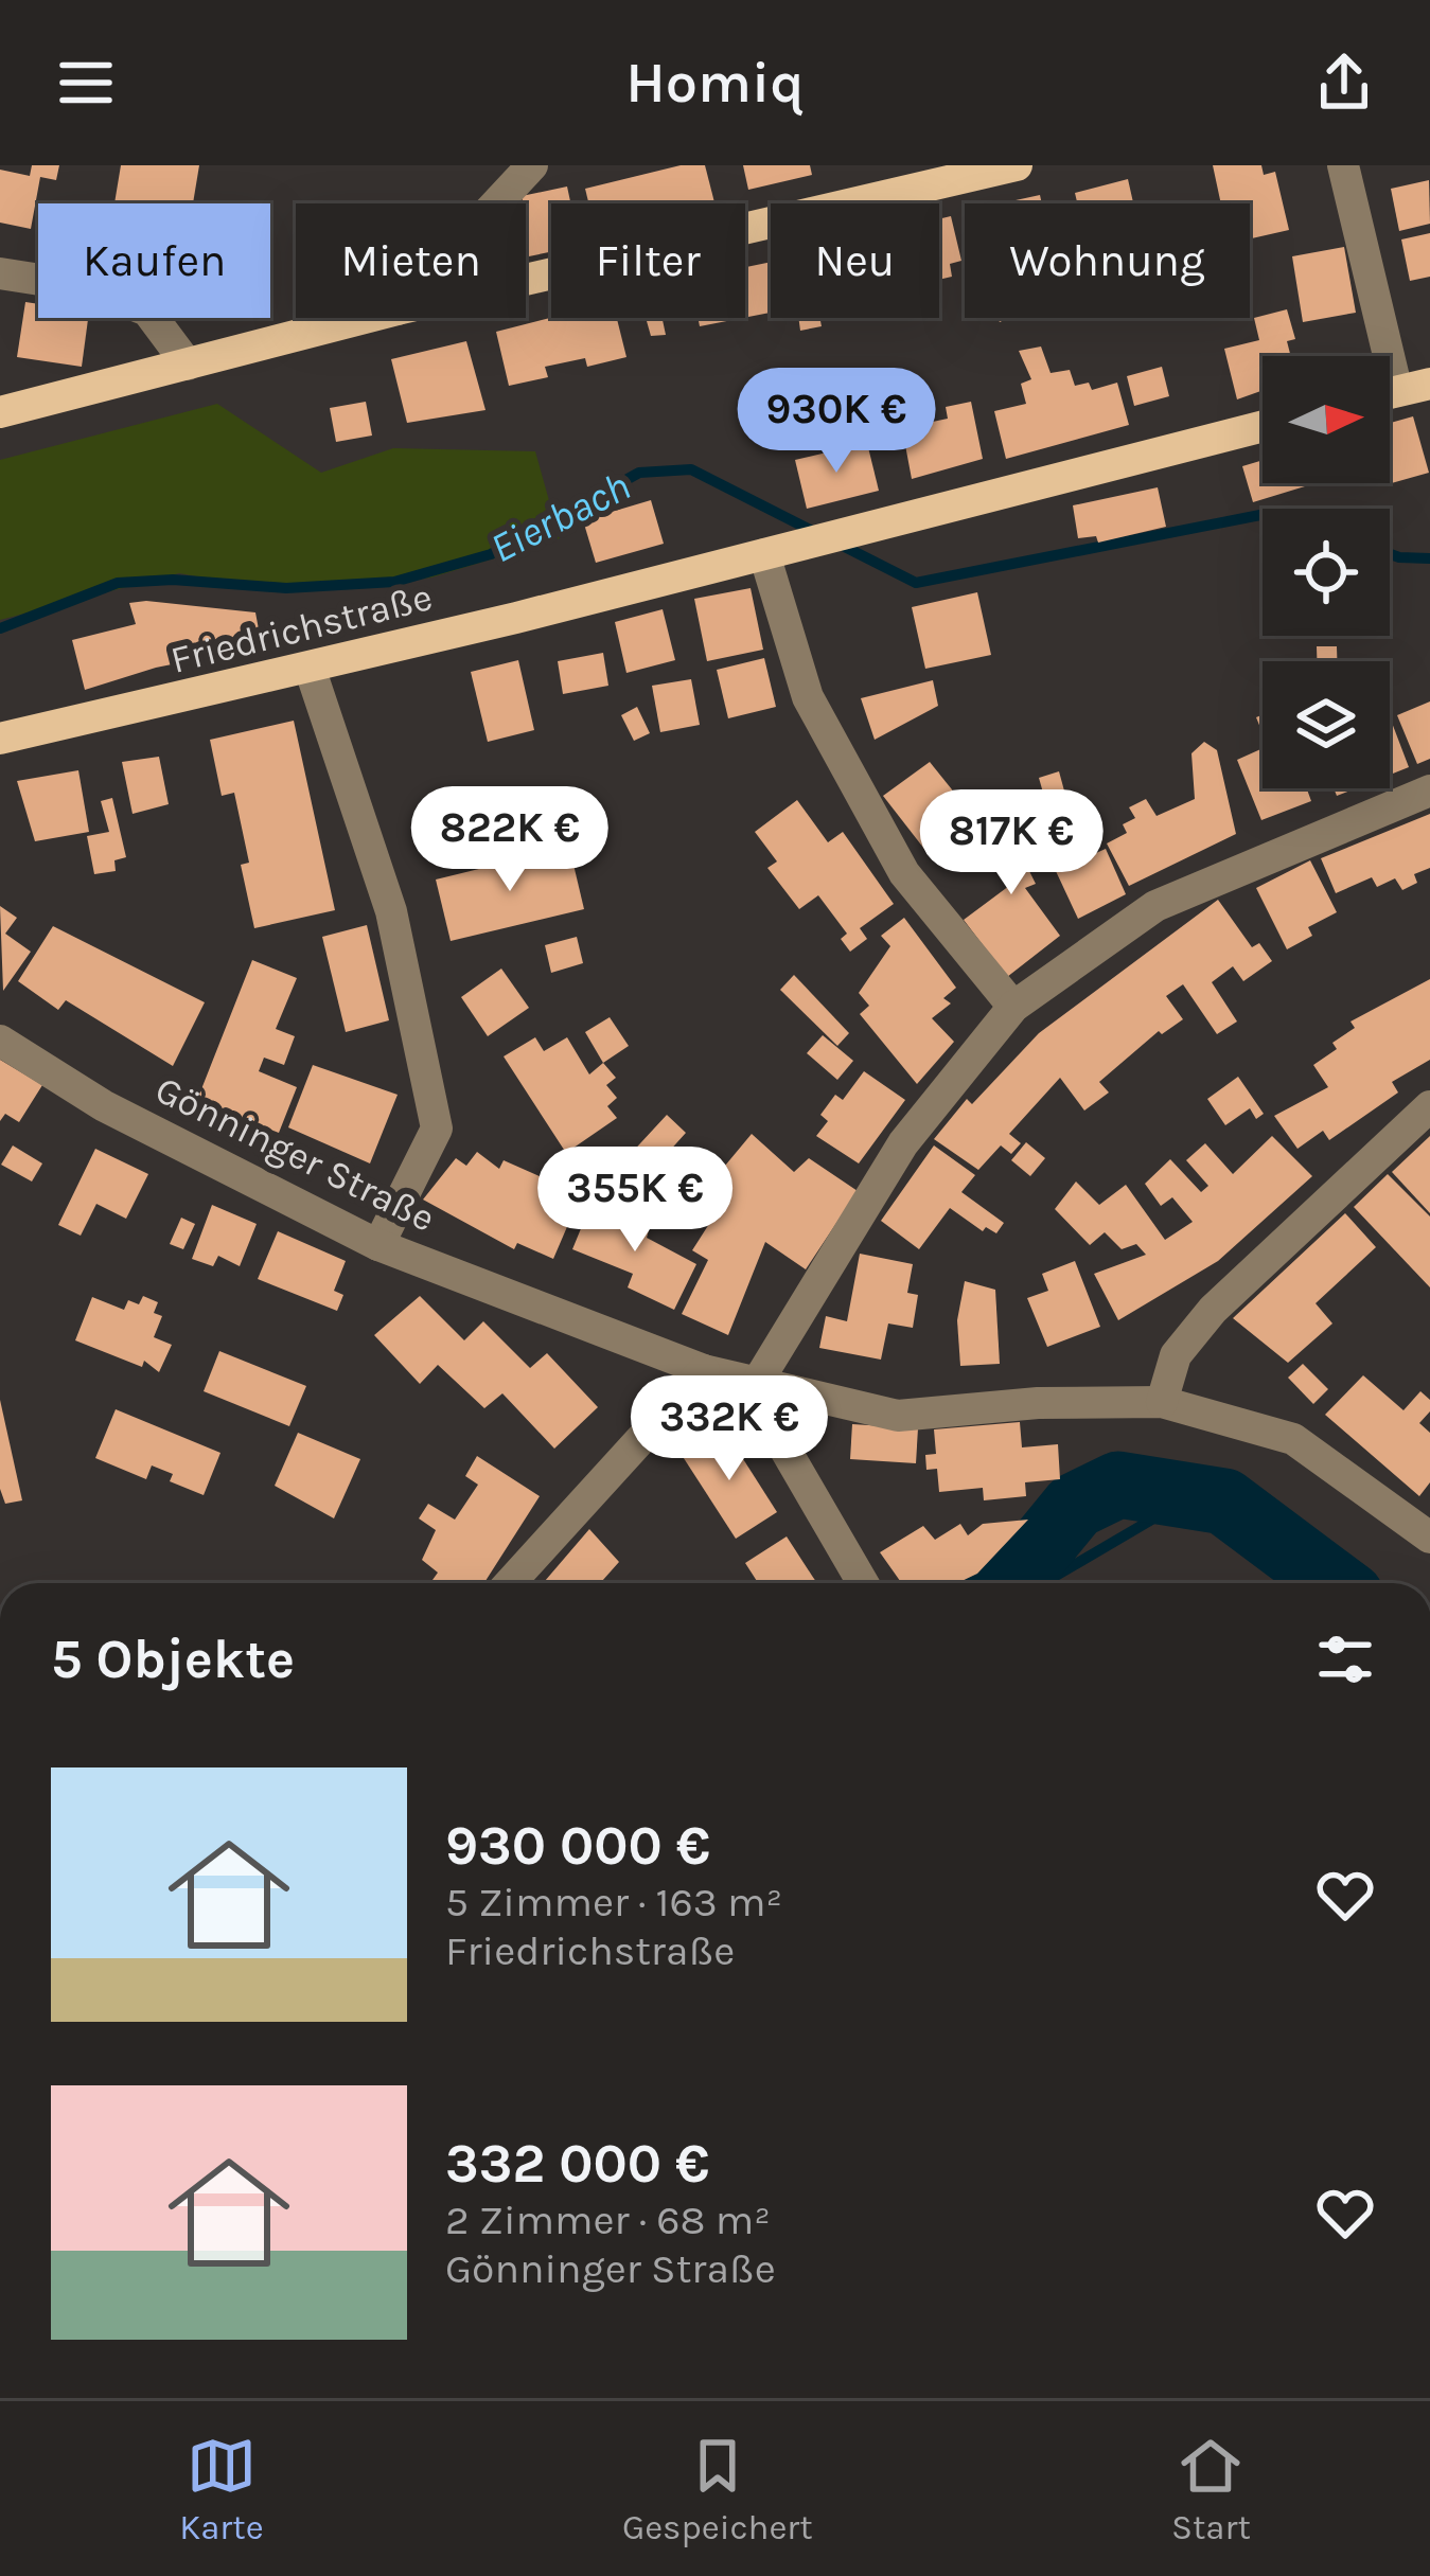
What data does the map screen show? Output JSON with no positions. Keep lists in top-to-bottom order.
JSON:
{
  "streets": {
    "main road": ["Friedrichstraße"],
    "street": ["Gönninger Straße"]
  },
  "water": ["Eierbach"],
  "north": "right",
  "page": {
    "header": "Homiq",
    "chip": [
      "Kaufen",
      "Mieten",
      "Filter",
      "Neu",
      "Wohnung"
    ],
    "price": [
      "930K €",
      "822K €",
      "817K €",
      "355K €",
      "332K €"
    ],
    "heading": "5 Objekte",
    "list": [
      {
        "name": "930 000 €",
        "note": "5 Zimmer · 163 m² · Friedrichstraße"
      },
      {
        "name": "332 000 €",
        "note": "2 Zimmer · 68 m² · Gönninger Straße"
      }
    ],
    "tabs": ["Karte", "Gespeichert", "Start"]
  }
}
